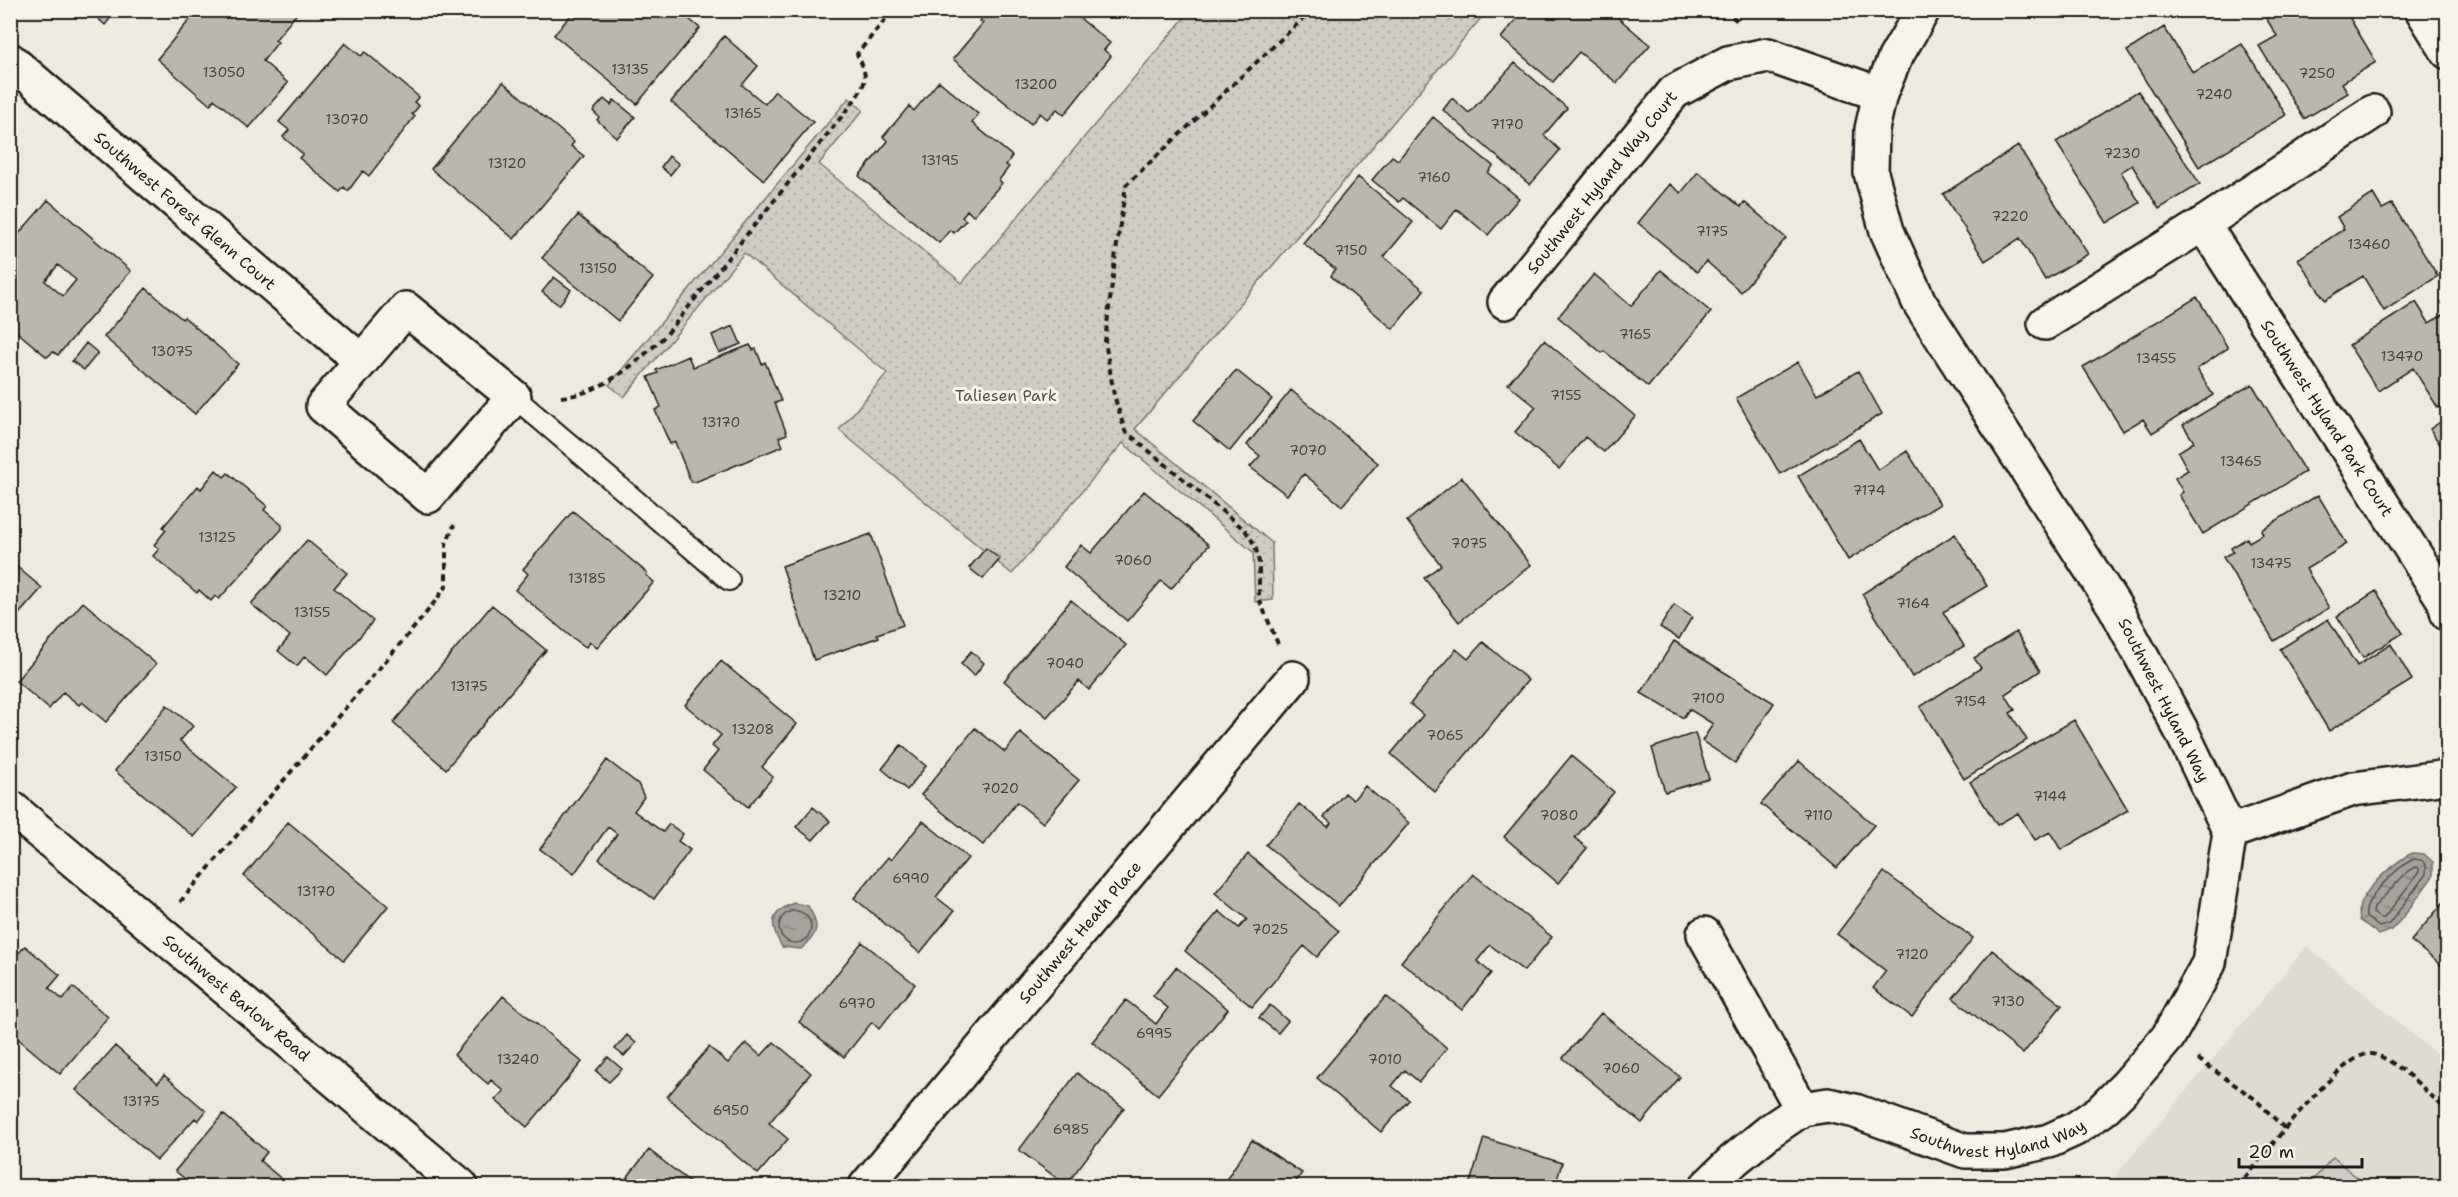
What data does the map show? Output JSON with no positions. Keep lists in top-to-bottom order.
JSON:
{
  "streets": {
    "street": [
      "Southwest Hyland Way Court",
      "Southwest Forest Glenn Court",
      "Southwest Hyland Park Court",
      "Southwest Hyland Way",
      "Southwest Heath Place",
      "Southwest Barlow Road"
    ]
  },
  "crossings": [
    ["Southwest Hyland Way Court", "Southwest Hyland Way"]
  ],
  "parks": ["Taliesen Park"],
  "house_numbers": [
    "13135",
    "13050",
    "7250",
    "13200",
    "7240",
    "13165",
    "13070",
    "7170",
    "7230",
    "13195",
    "13120",
    "7160",
    "7220",
    "7175",
    "13460",
    "7150",
    "13150",
    "7165",
    "13075",
    "13470",
    "13455",
    "7155",
    "13170",
    "7070",
    "13465",
    "7174",
    "13125",
    "7075",
    "7060",
    "13475",
    "13185",
    "13210",
    "7164",
    "13155",
    "7040",
    "13175",
    "7100",
    "7154",
    "13208",
    "7065",
    "13150",
    "7020",
    "7144",
    "7080",
    "7110",
    "6990",
    "13170",
    "7025",
    "7120",
    "7130",
    "6970",
    "6995",
    "13240",
    "7010",
    "7060",
    "13175",
    "6950",
    "6985"
  ],
  "scale_bar": "20 m"
}
